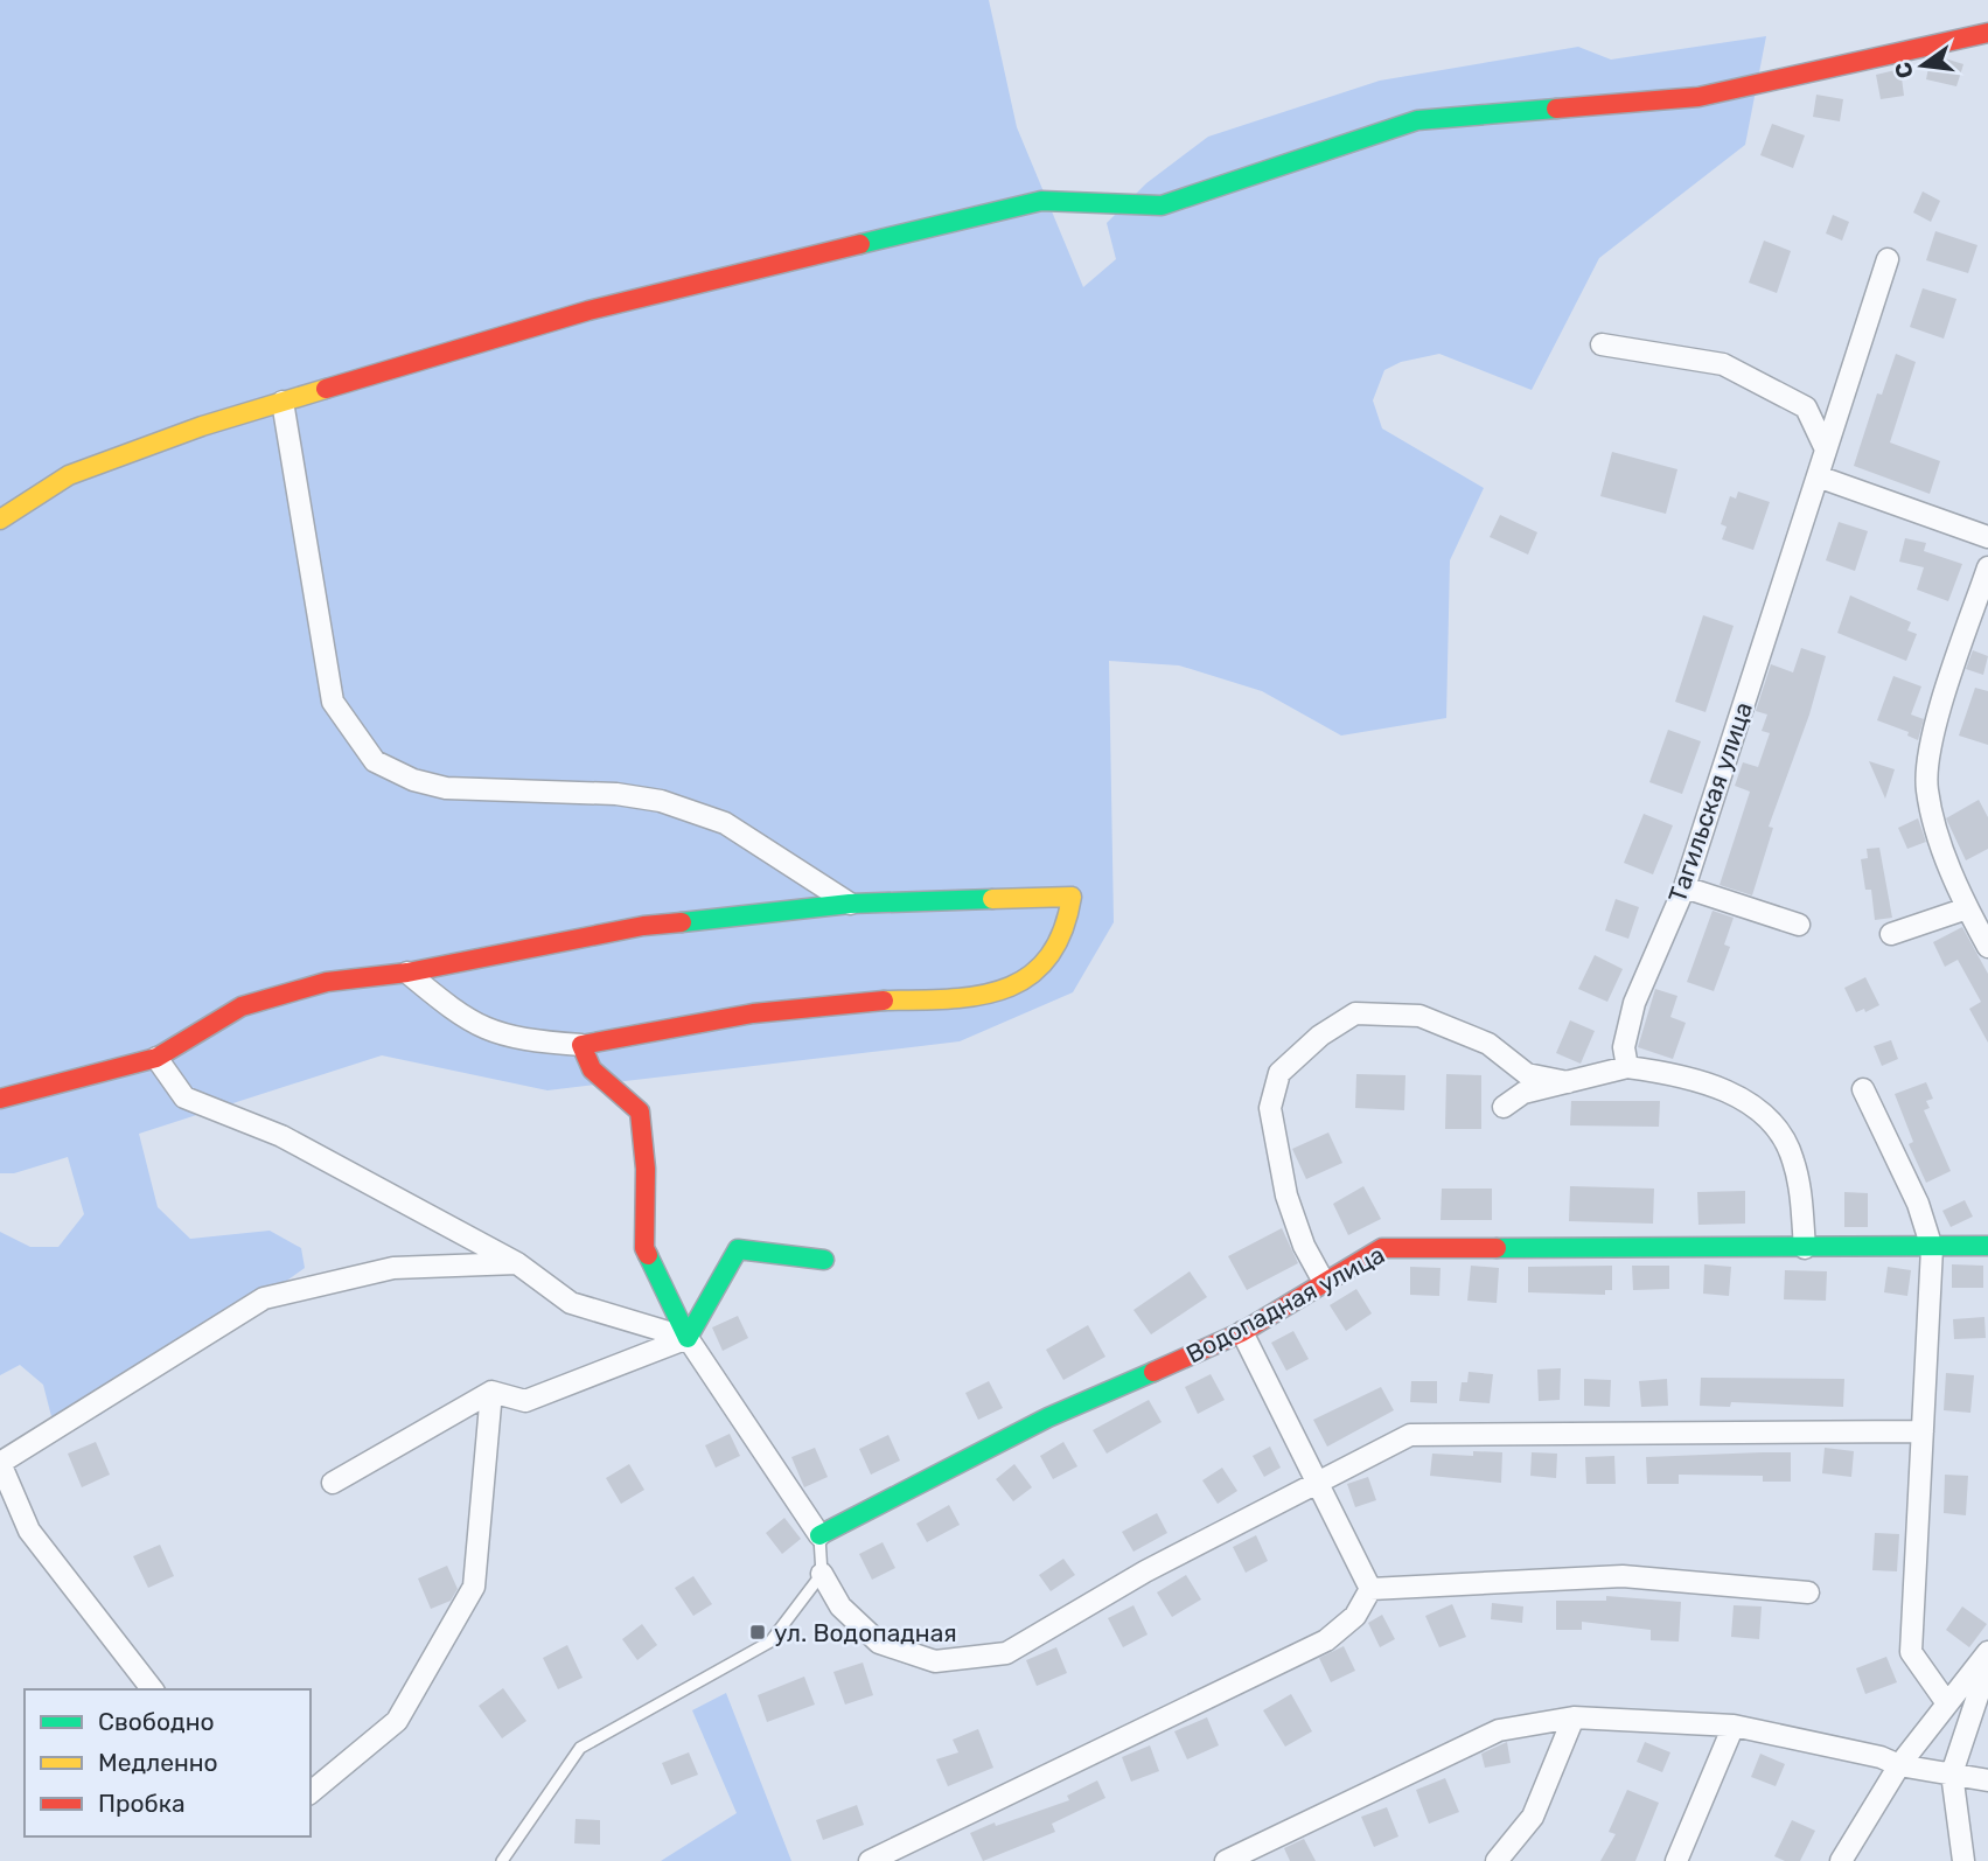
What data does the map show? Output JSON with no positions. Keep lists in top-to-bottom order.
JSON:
{
  "streets": {
    "street": ["Тагильская улица", "Водопадная улица"]
  },
  "places": {
    "transit": ["ул. Водопадная"]
  },
  "legend": ["Свободно", "Медленно", "Пробка"],
  "north": "left"
}
